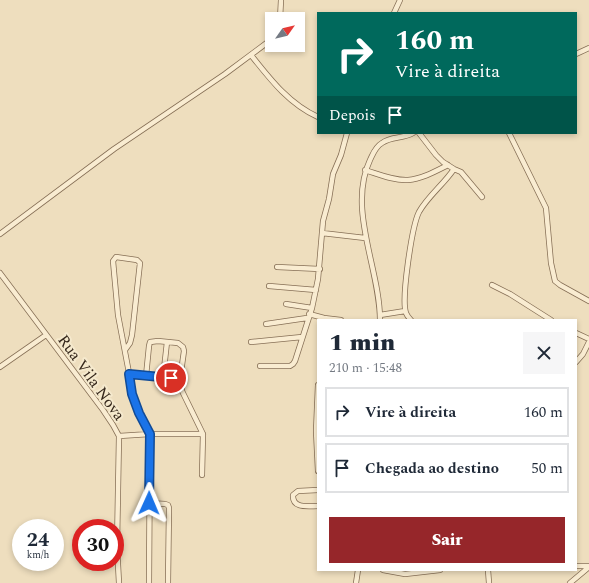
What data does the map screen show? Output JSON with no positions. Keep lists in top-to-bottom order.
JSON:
{
  "streets": {
    "street": ["Rua Vila Nova"]
  },
  "north": "top right",
  "page": {
    "turn": ["160 m", "Vire à direita"],
    "then": "Depois",
    "heading": ["1 min", "210 m · 15:48"],
    "list": [
      {
        "name": "Vire à direita",
        "value": "160 m"
      },
      {
        "name": "Chegada ao destino",
        "value": "50 m"
      }
    ],
    "buttons": "Sair",
    "speed": "24 km/h",
    "limit": "30"
  }
}
